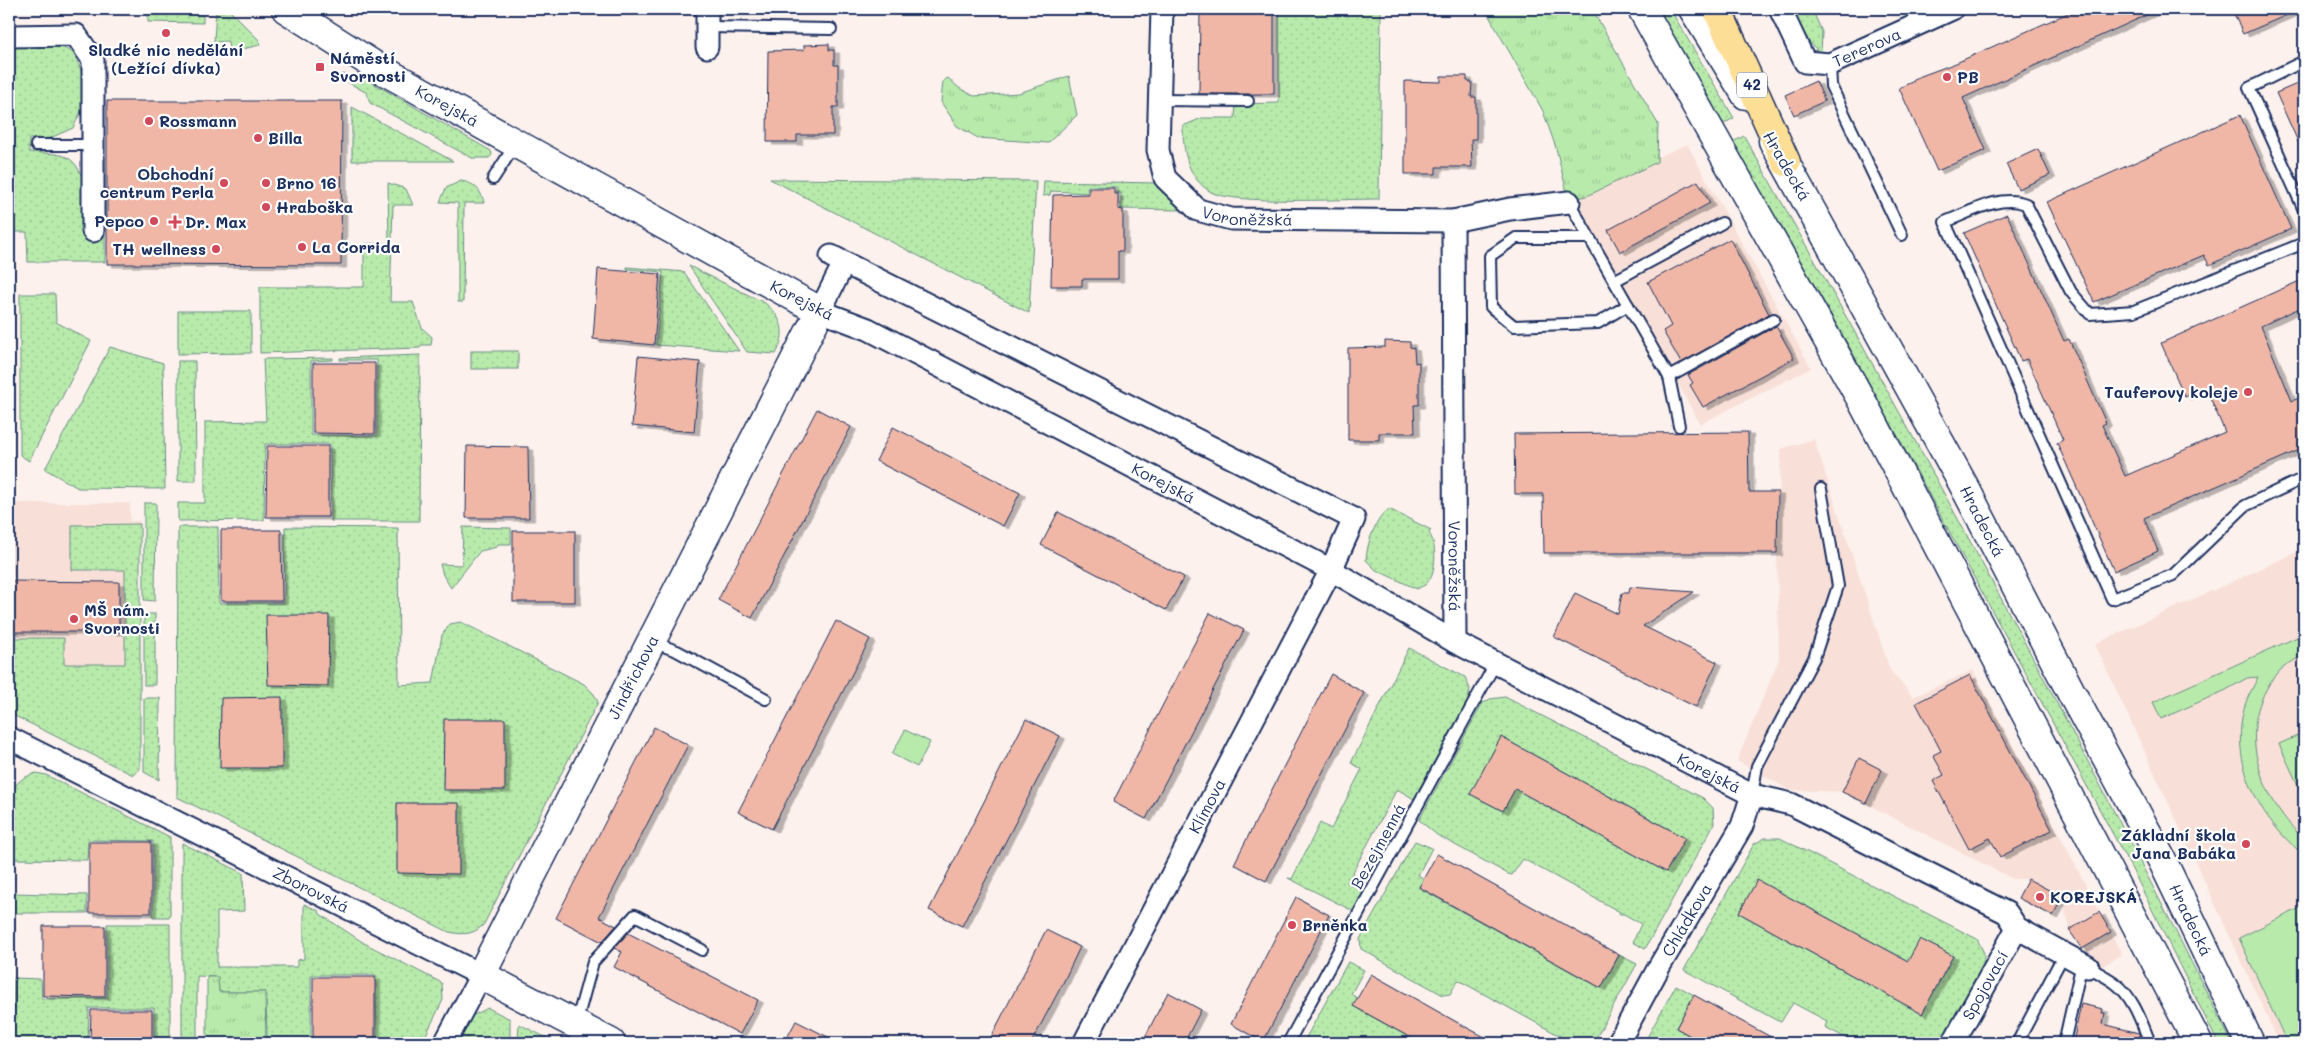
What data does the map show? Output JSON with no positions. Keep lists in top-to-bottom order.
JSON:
{
  "streets": {
    "highway": ["42"],
    "main road": [
      "Korejská",
      "Hradecká",
      "Jindřichova",
      "Zborovská"
    ],
    "street": [
      "Tererova",
      "Voroněžská",
      "Klímova",
      "Chládkova",
      "Spojovací"
    ],
    "lane": ["Bezejmenná"]
  },
  "crossings": [
    ["42", "Hradecká"],
    ["Korejská", "Voroněžská"],
    ["Korejská", "Jindřichova"],
    ["Korejská", "Klímova"],
    ["Korejská", "Bezejmenná"],
    ["Korejská", "Chládkova"],
    ["Korejská", "Spojovací"],
    ["Jindřichova", "Zborovská"]
  ],
  "places": {
    "other": [
      "Sladké nic nedělání (Ležící dívka)",
      "PB",
      "Rossmann",
      "Billa",
      "Obchodní centrum Perla",
      "Brno 16",
      "Hraboška",
      "Pepco",
      "La Corrida",
      "TH wellness",
      "Tauferovy koleje",
      "MŠ nám. Svornosti",
      "Základní škola Jana Babáka",
      "KOREJSKÁ",
      "Brněnka"
    ],
    "transit": ["Náměstí Svornosti"],
    "health": ["Dr. Max"]
  }
}
